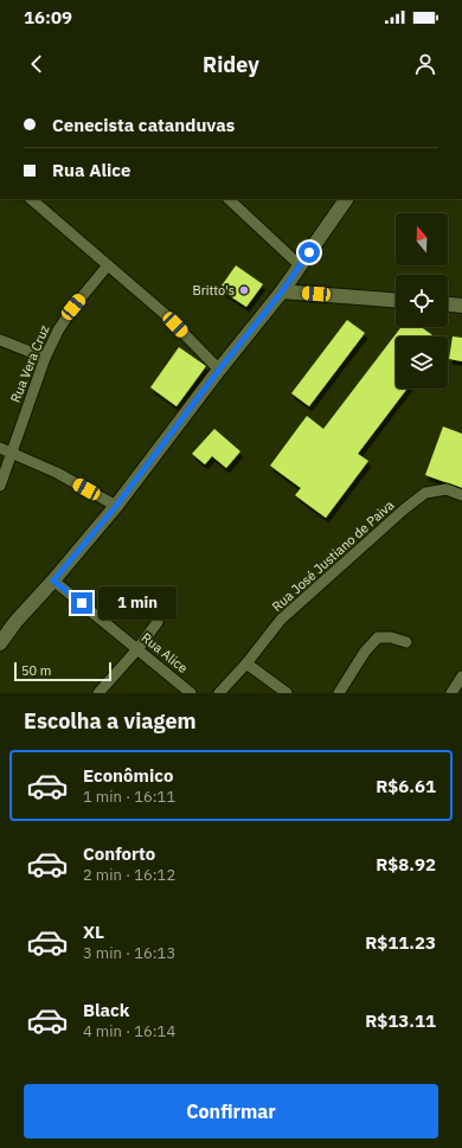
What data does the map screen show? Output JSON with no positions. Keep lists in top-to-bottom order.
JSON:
{
  "streets": {
    "street": ["Rua Vera Cruz", "Rua José Justiano de Paiva", "Rua Alice"]
  },
  "places": ["Britto's"],
  "scale_bar": "50 m",
  "north": "top",
  "page": {
    "status": "16:09",
    "header": "Ridey",
    "banner": ["Cenecista catanduvas", "Rua Alice"],
    "bubble": "1 min",
    "scale": "50 m",
    "heading": "Escolha a viagem",
    "list": [
      {
        "name": "Econômico",
        "note": "1 min · 16:11",
        "value": "R$6.61"
      },
      {
        "name": "Conforto",
        "note": "2 min · 16:12",
        "value": "R$8.92"
      },
      {
        "name": "XL",
        "note": "3 min · 16:13",
        "value": "R$11.23"
      },
      {
        "name": "Black",
        "note": "4 min · 16:14",
        "value": "R$13.11"
      }
    ],
    "buttons": "Confirmar"
  }
}
